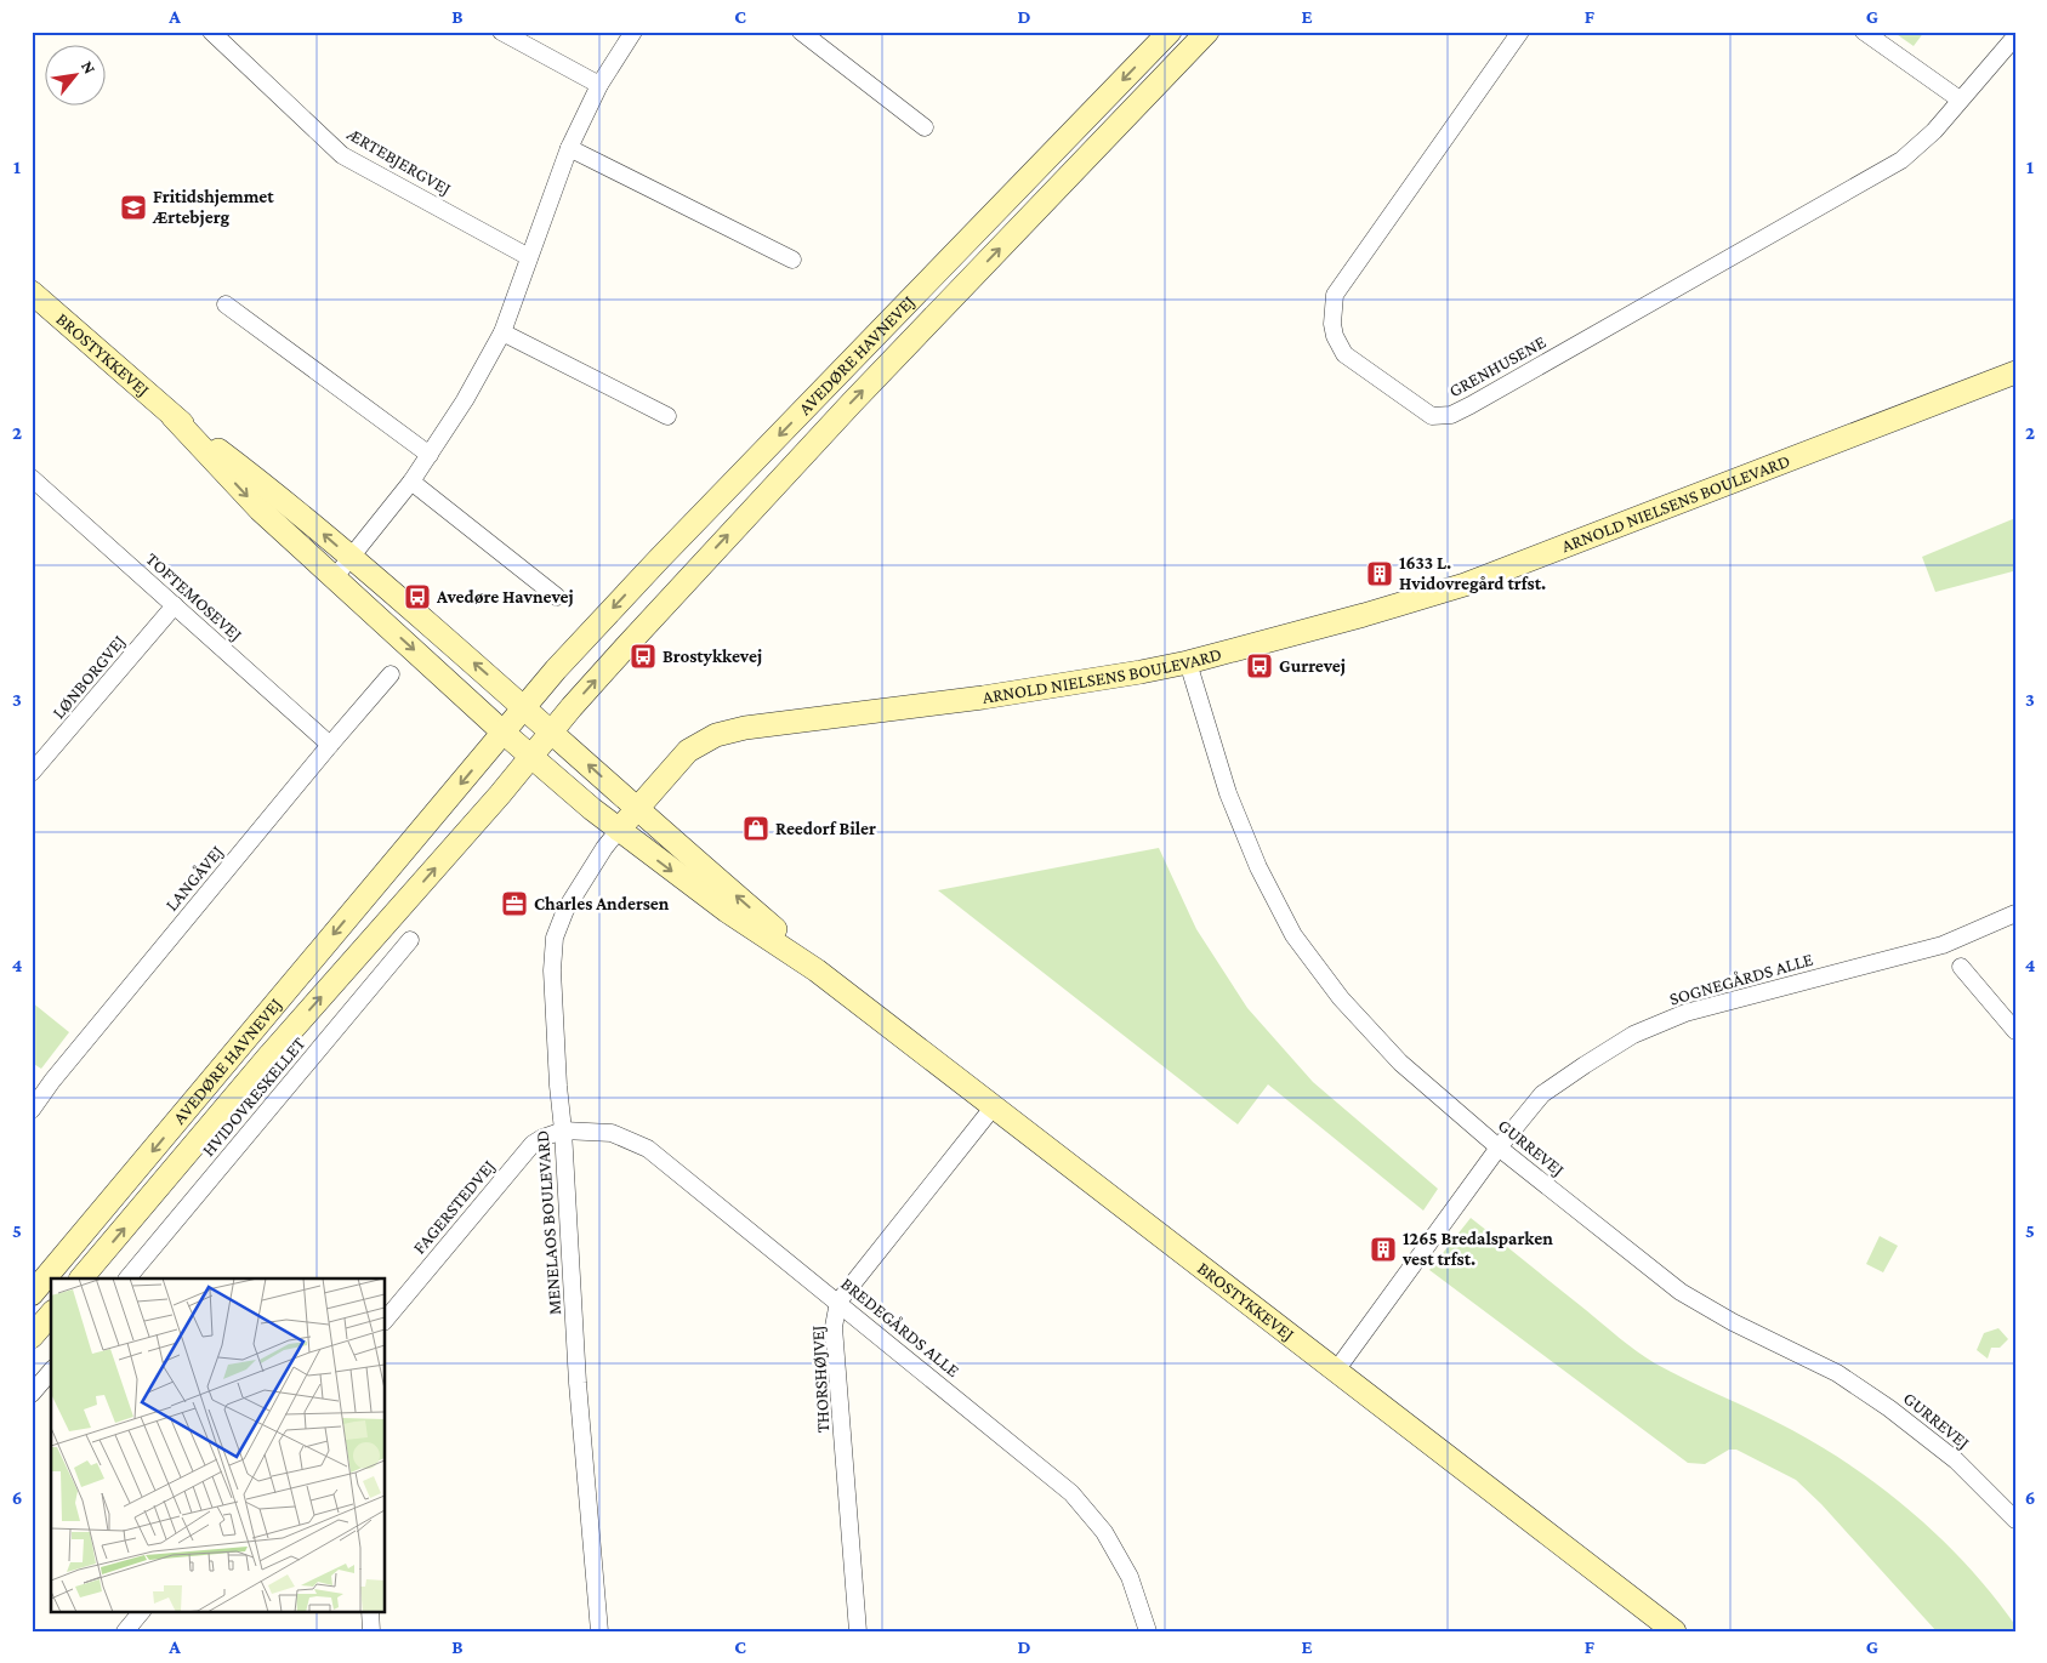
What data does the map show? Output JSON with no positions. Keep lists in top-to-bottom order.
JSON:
{
  "streets": {
    "street": [
      "ÆRTEBJERGVEJ",
      "BROSTYKKEVEJ",
      "AVEDØRE HAVNEVEJ",
      "GRENHUSENE",
      "ARNOLD NIELSENS BOULEVARD",
      "TOFTEMOSEVEJ",
      "LØNBORGVEJ",
      "LANGÅVEJ",
      "SOGNEGÅRDS ALLE",
      "HVIDOVRESKELLET",
      "GURREVEJ",
      "FAGERSTEDVEJ",
      "MENELAOS BOULEVARD",
      "BREDEGÅRDS ALLE",
      "THORSHØJVEJ"
    ]
  },
  "crossings": [
    ["BROSTYKKEVEJ", "AVEDØRE HAVNEVEJ"],
    ["BROSTYKKEVEJ", "ARNOLD NIELSENS BOULEVARD"],
    ["BROSTYKKEVEJ", "SOGNEGÅRDS ALLE"],
    ["BROSTYKKEVEJ", "MENELAOS BOULEVARD"],
    ["BROSTYKKEVEJ", "THORSHØJVEJ"],
    ["ARNOLD NIELSENS BOULEVARD", "GURREVEJ"],
    ["ARNOLD NIELSENS BOULEVARD", "MENELAOS BOULEVARD"],
    ["TOFTEMOSEVEJ", "LØNBORGVEJ"],
    ["TOFTEMOSEVEJ", "LANGÅVEJ"],
    ["SOGNEGÅRDS ALLE", "GURREVEJ"],
    ["FAGERSTEDVEJ", "MENELAOS BOULEVARD"],
    ["FAGERSTEDVEJ", "BREDEGÅRDS ALLE"],
    ["MENELAOS BOULEVARD", "BREDEGÅRDS ALLE"],
    ["BREDEGÅRDS ALLE", "THORSHØJVEJ"]
  ],
  "places": {
    "school or university": ["Fritidshjemmet Ærtebjerg"],
    "building": ["1633 L. Hvidovregård trfst.", "1265 Bredalsparken vest trfst."],
    "bus stop": ["Avedøre Havnevej", "Brostykkevej", "Gurrevej"],
    "shop": ["Reedorf Biler"],
    "office": ["Charles Andersen"]
  },
  "north": "top right",
  "grid": {
    "columns": [
      "A",
      "B",
      "C",
      "D",
      "E",
      "F",
      "G"
    ],
    "rows": [
      "1",
      "2",
      "3",
      "4",
      "5",
      "6"
    ]
  }
}
